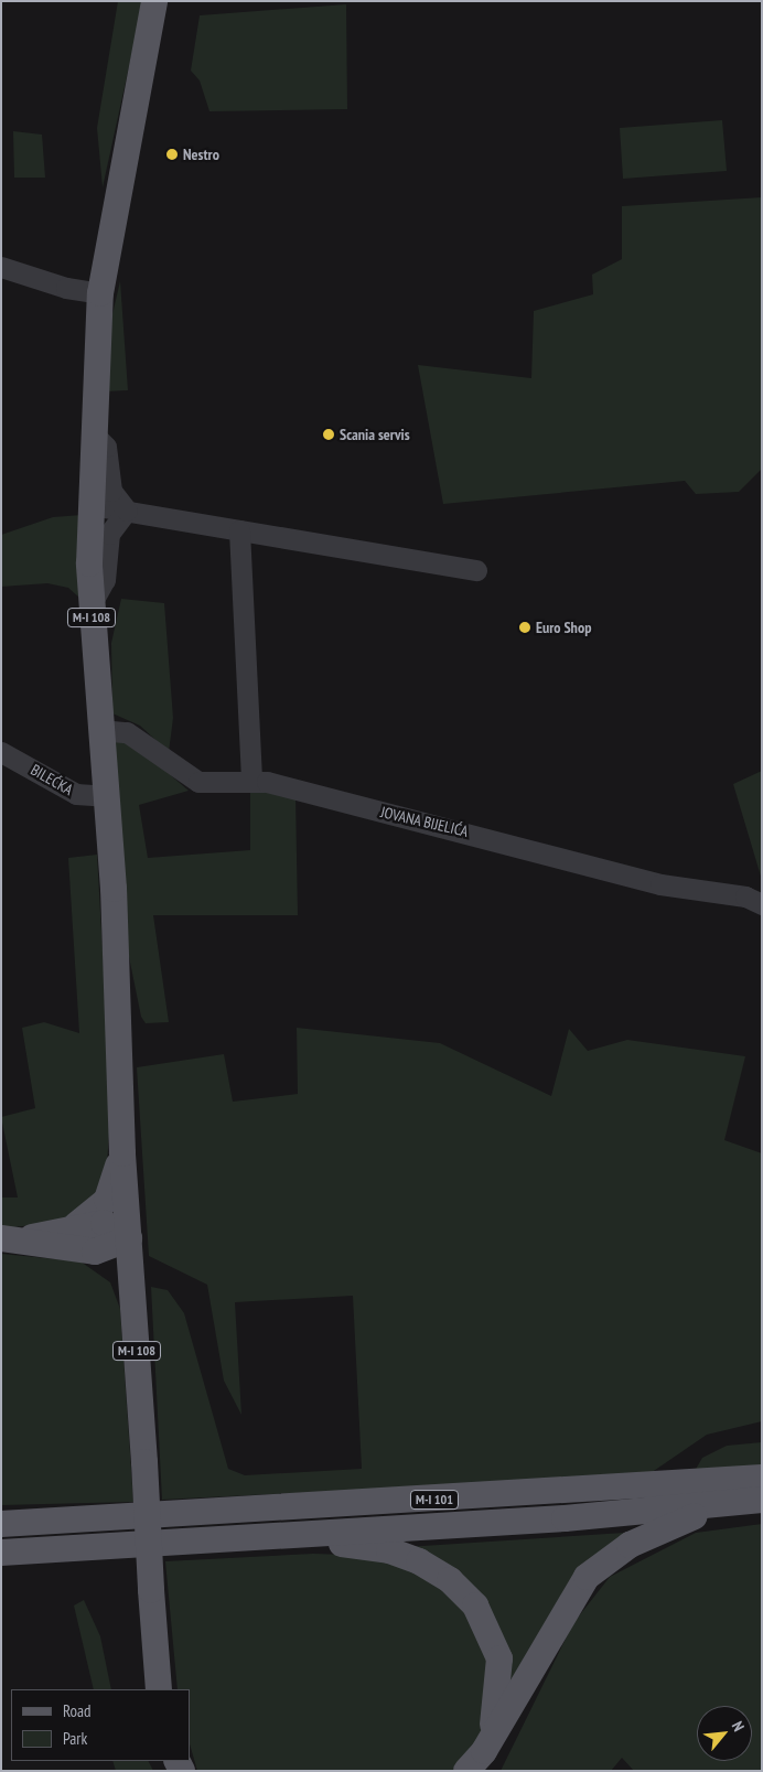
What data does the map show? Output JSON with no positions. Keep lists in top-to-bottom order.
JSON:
{
  "streets": {
    "main road": ["M-I 108", "M-I 101"],
    "street": ["BILEĆKA", "JOVANA BIJELIĆA"]
  },
  "crossings": [
    ["M-I 108", "BILEĆKA"],
    ["M-I 108", "JOVANA BIJELIĆA"]
  ],
  "places": ["Nestro", "Scania servis", "Euro Shop"],
  "legend": ["Road", "Park"],
  "north": "top right"
}
